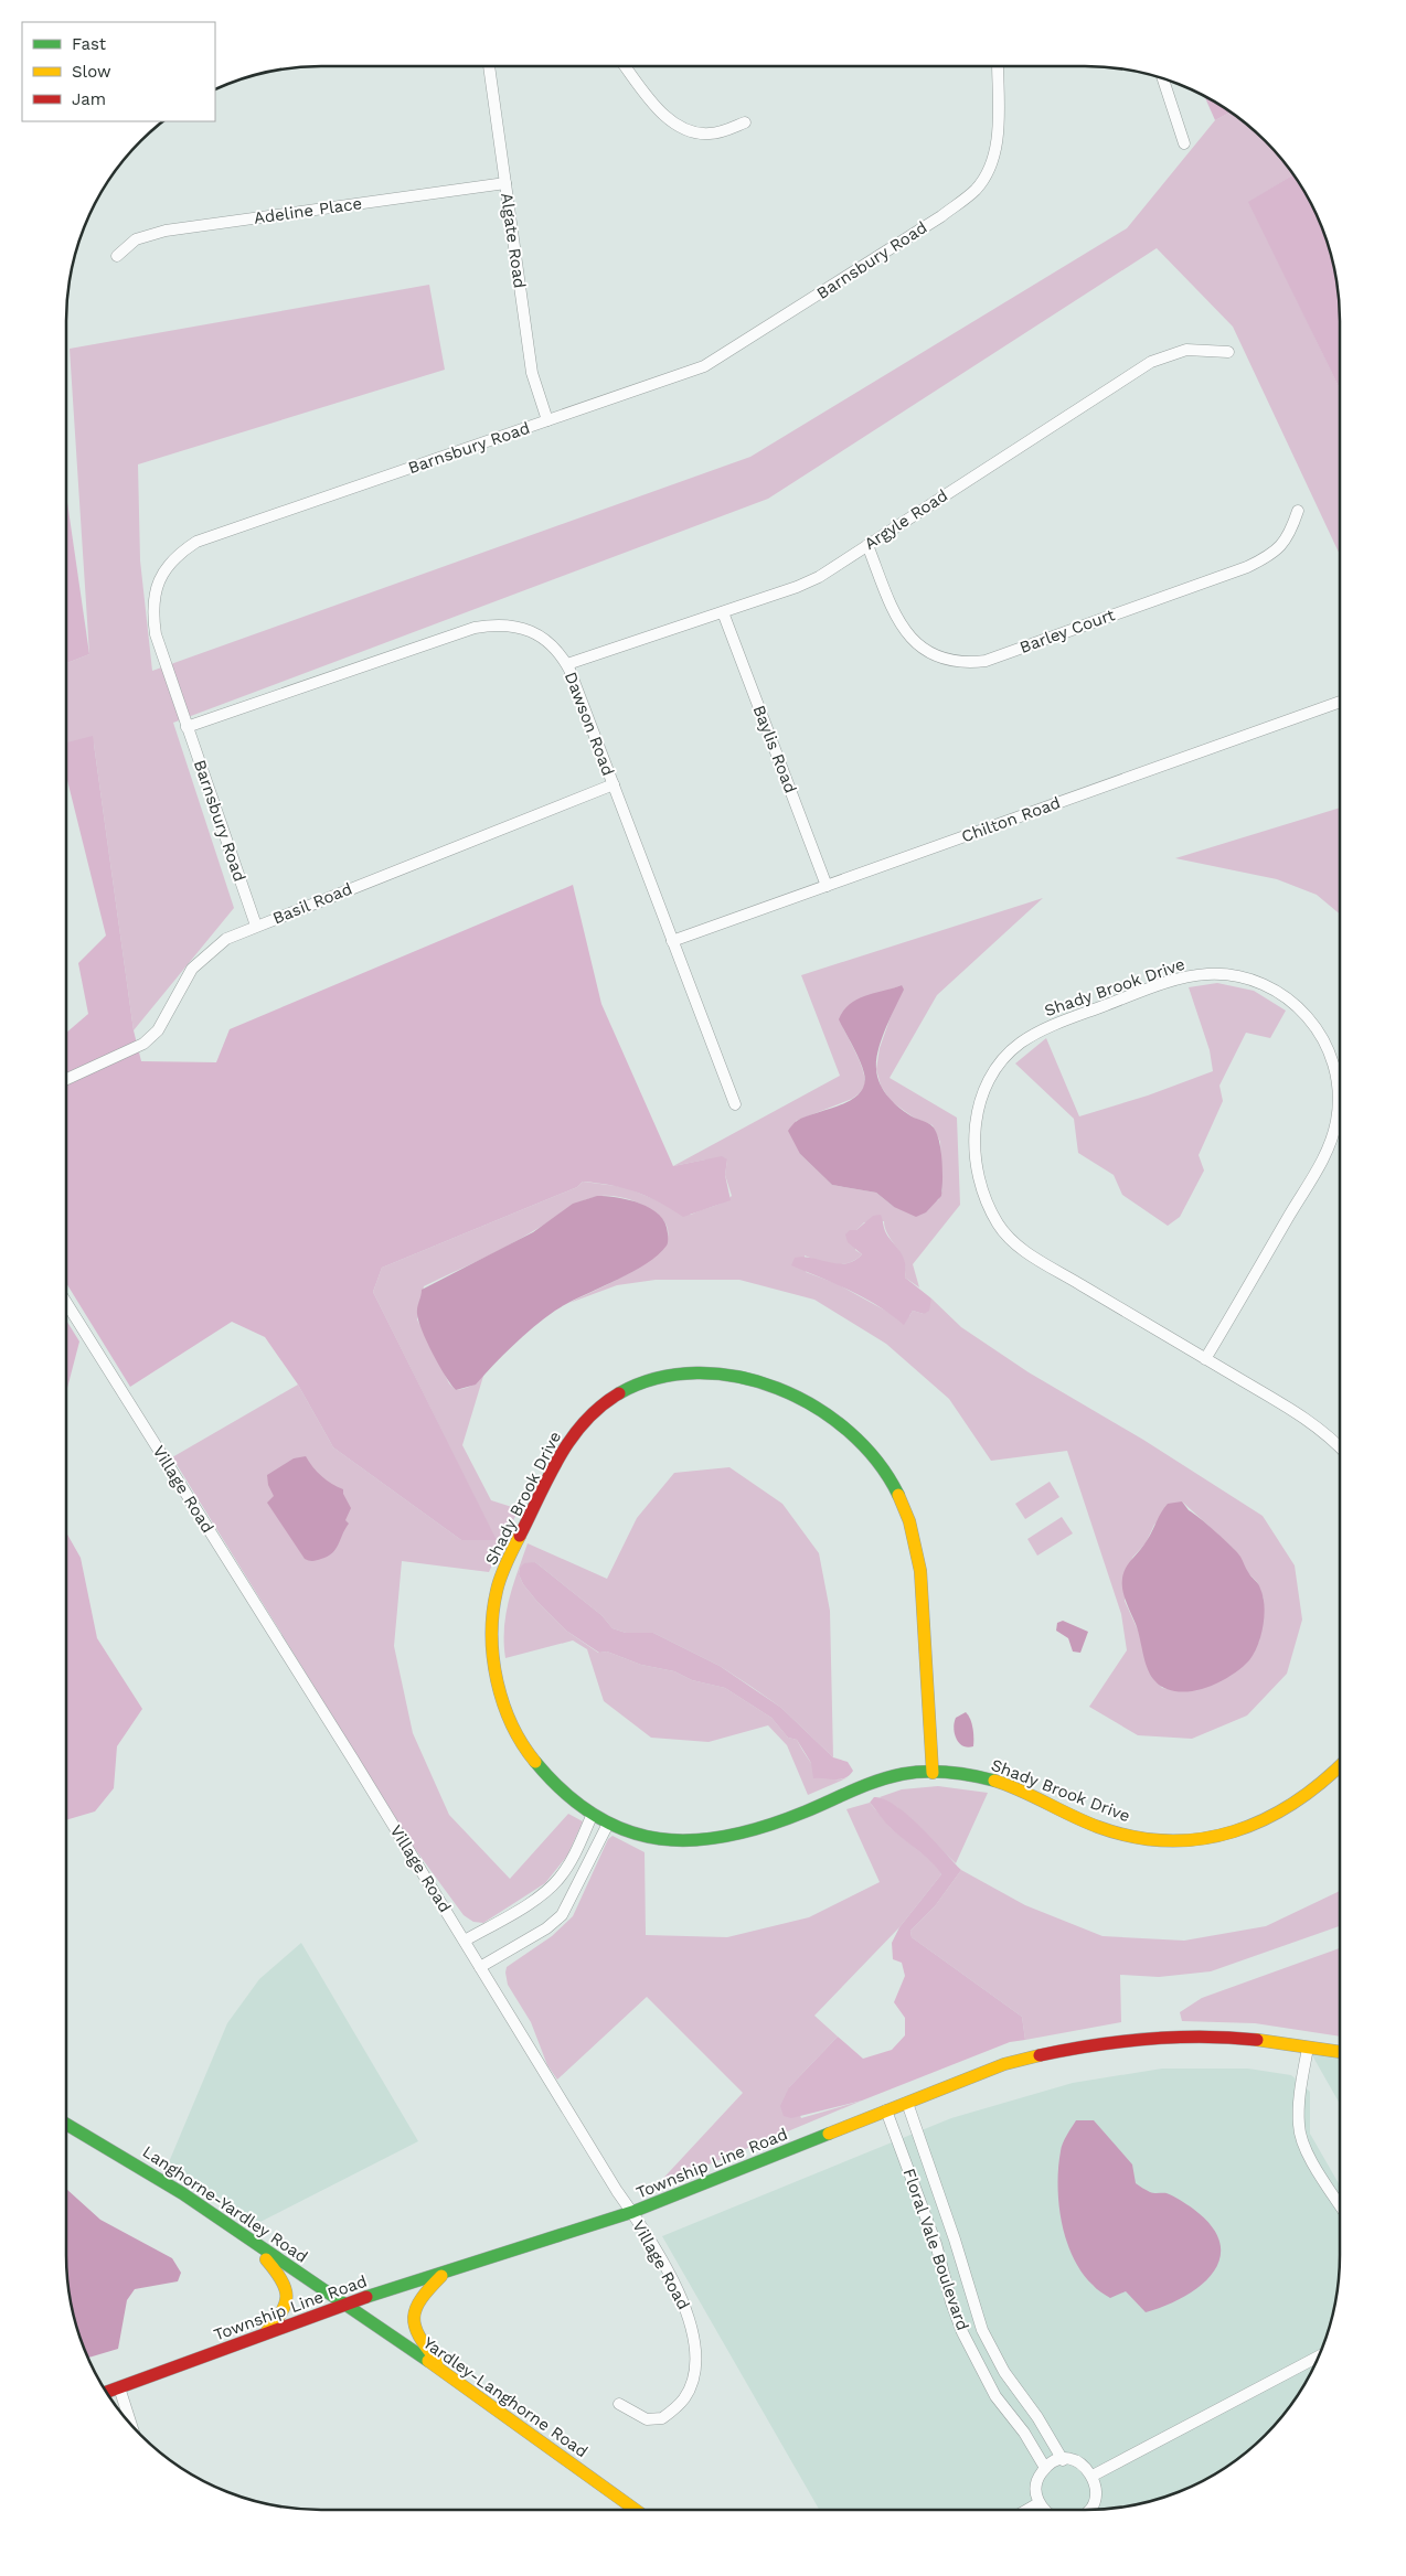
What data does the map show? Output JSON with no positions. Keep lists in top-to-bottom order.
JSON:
{
  "streets": {
    "street": [
      "Adeline Place",
      "Algate Road",
      "Barnsbury Road",
      "Argyle Road",
      "Barley Court",
      "Dawson Road",
      "Baylis Road",
      "Chilton Road",
      "Basil Road",
      "Shady Brook Drive",
      "Village Road",
      "Township Line Road",
      "Langhorne-Yardley Road",
      "Floral Vale Boulevard",
      "Yardley-Langhorne Road"
    ]
  },
  "crossings": [
    ["Adeline Place", "Algate Road"],
    ["Algate Road", "Barnsbury Road"],
    ["Barnsbury Road", "Dawson Road"],
    ["Barnsbury Road", "Basil Road"],
    ["Argyle Road", "Barley Court"],
    ["Argyle Road", "Dawson Road"],
    ["Argyle Road", "Baylis Road"],
    ["Dawson Road", "Chilton Road"],
    ["Dawson Road", "Basil Road"],
    ["Baylis Road", "Chilton Road"],
    ["Village Road", "Township Line Road"],
    ["Township Line Road", "Langhorne-Yardley Road"],
    ["Township Line Road", "Floral Vale Boulevard"],
    ["Township Line Road", "Yardley-Langhorne Road"],
    ["Langhorne-Yardley Road", "Yardley-Langhorne Road"]
  ],
  "legend": ["Fast", "Slow", "Jam"]
}
